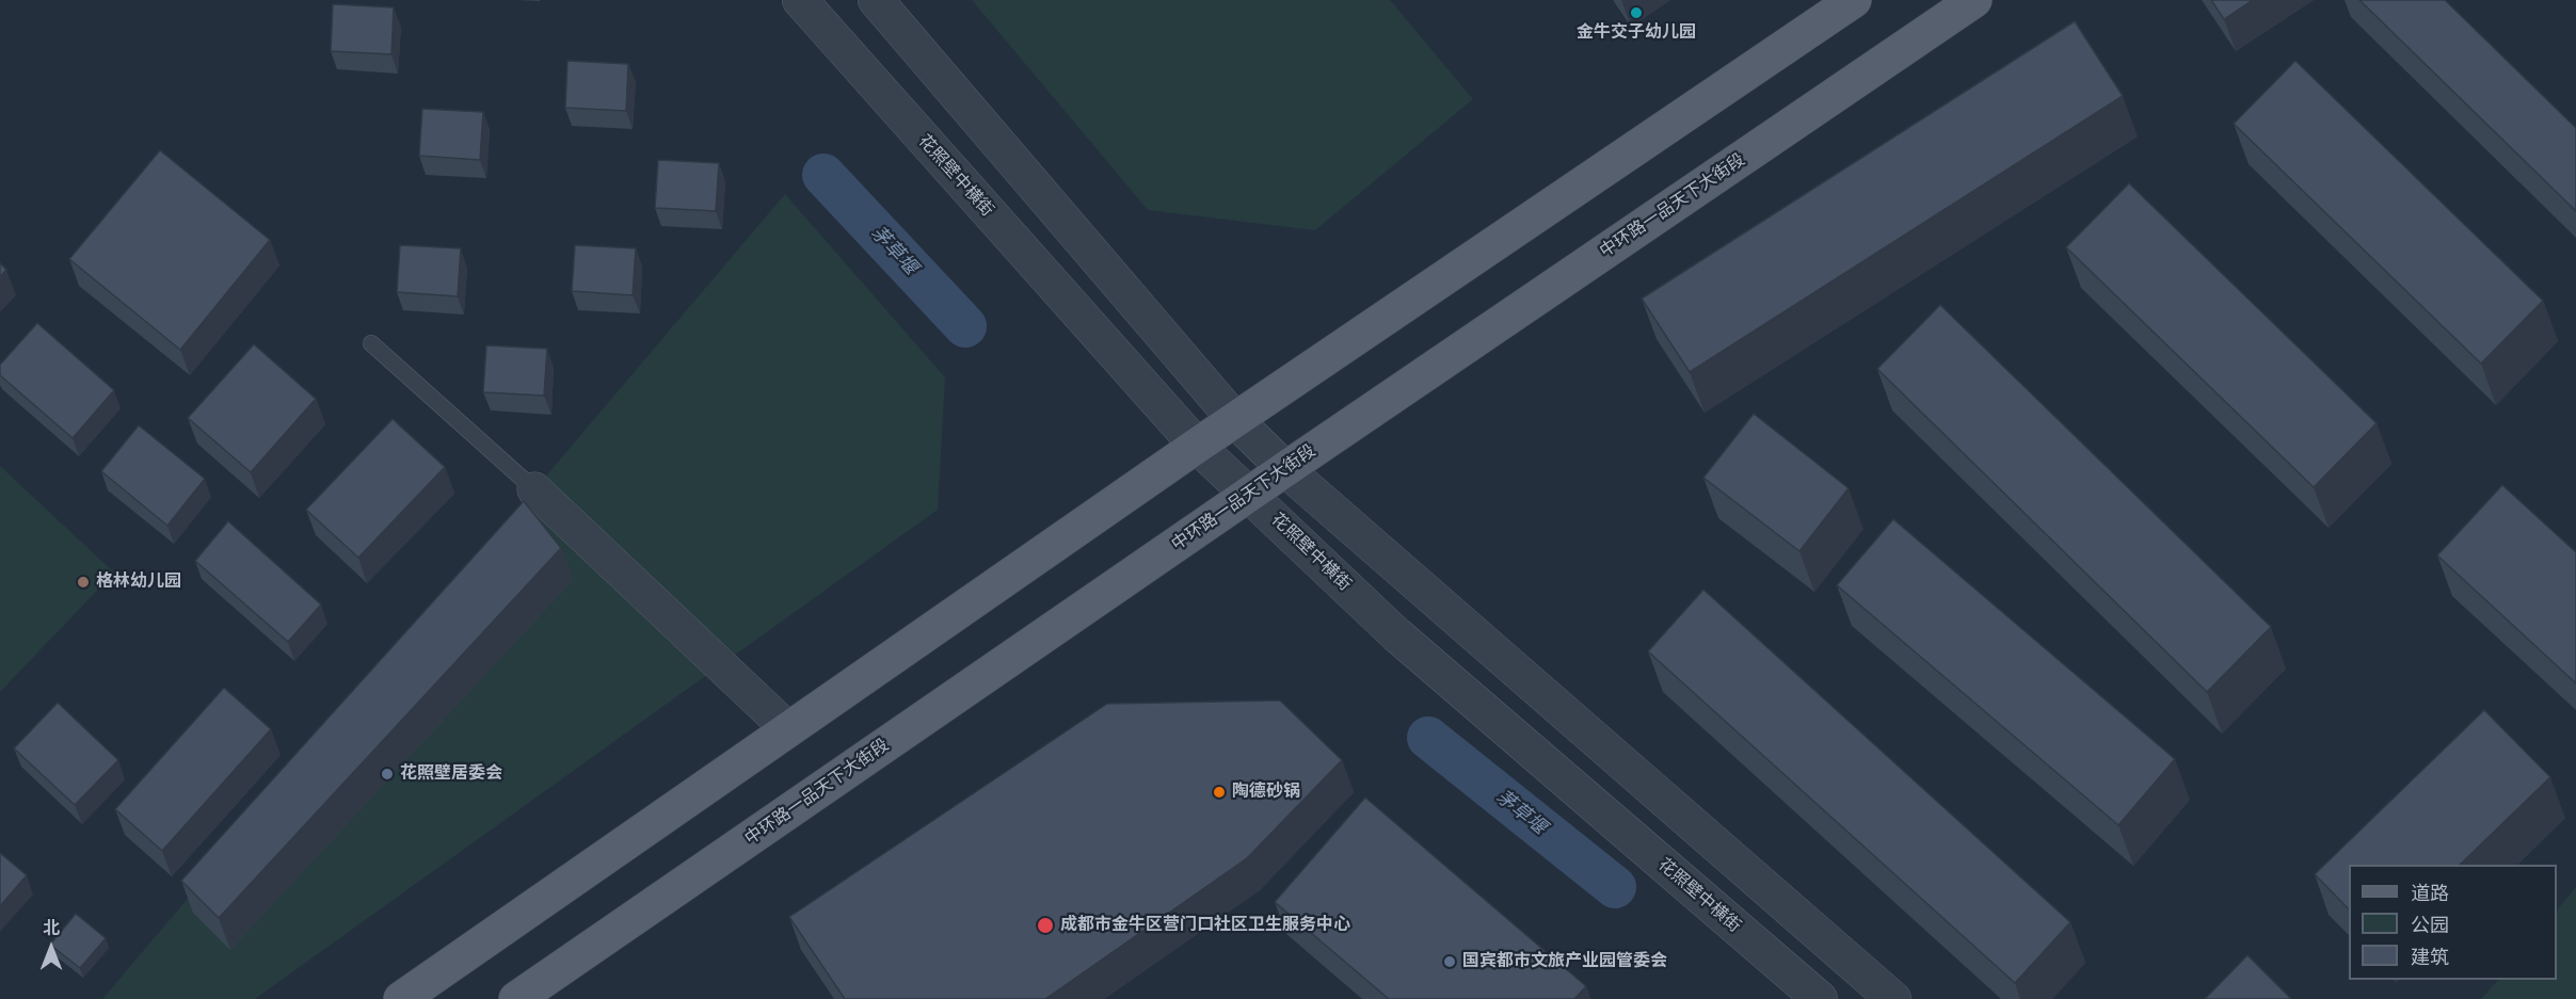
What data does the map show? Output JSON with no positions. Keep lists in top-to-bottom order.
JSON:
{
  "streets": {
    "main road": ["中环路一品天下大街段"],
    "street": ["花照壁中横街"]
  },
  "crossings": [
    ["花照壁中横街", "中环路一品天下大街段"]
  ],
  "water": ["茅草堰"],
  "places": [
    "金牛交子幼儿园",
    "格林幼儿园",
    "花照壁居委会",
    "陶德砂锅",
    "成都市金牛区营门口社区卫生服务中心",
    "国宾都市文旅产业园管委会"
  ],
  "legend": ["道路", "公园", "建筑"],
  "north": "top"
}
